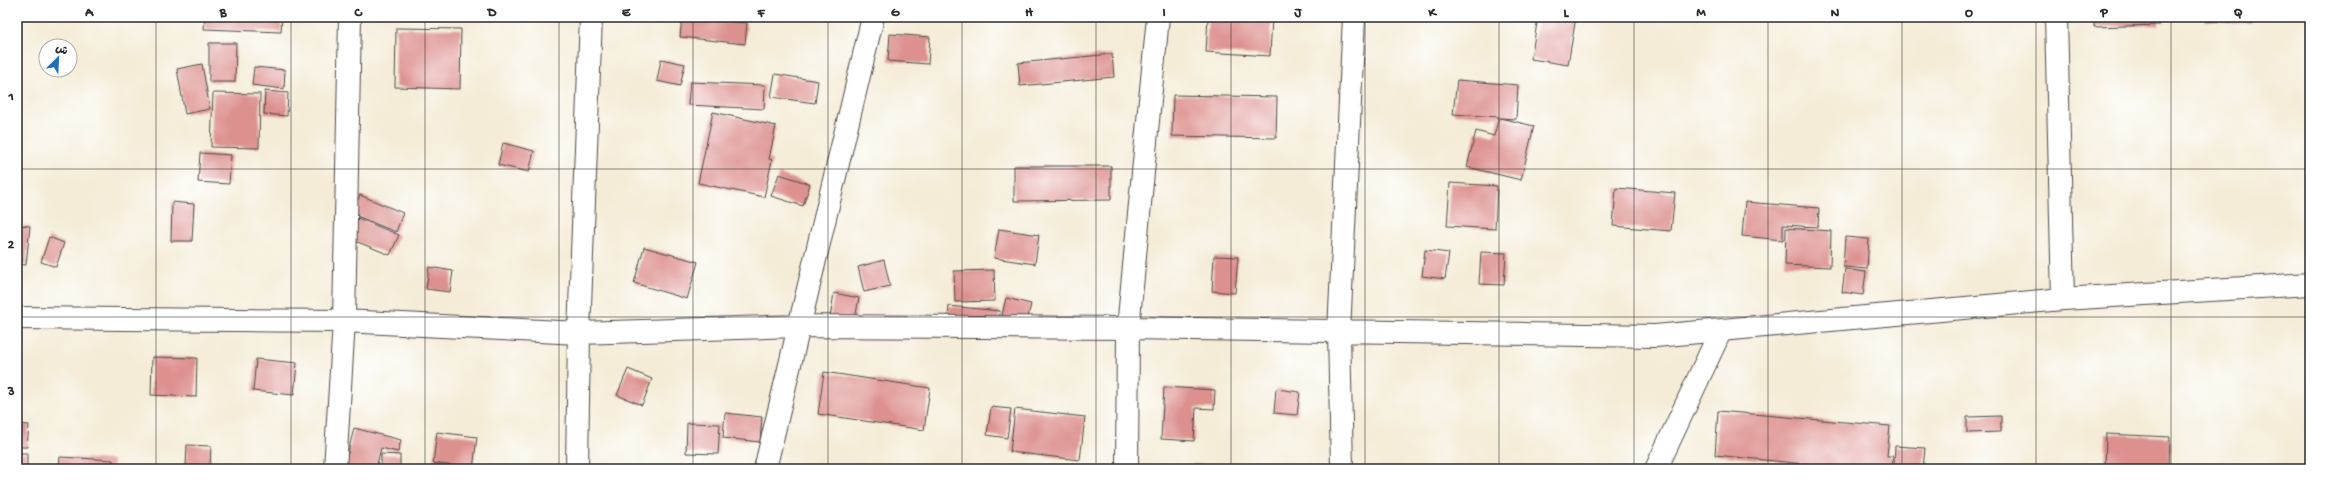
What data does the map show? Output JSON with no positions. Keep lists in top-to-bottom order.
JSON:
{
  "north": "top right",
  "grid": {
    "columns": [
      "A",
      "B",
      "C",
      "D",
      "E",
      "F",
      "G",
      "H",
      "I",
      "J",
      "K",
      "L",
      "M",
      "N",
      "O",
      "P",
      "Q"
    ],
    "rows": ["1", "2", "3"]
  }
}
